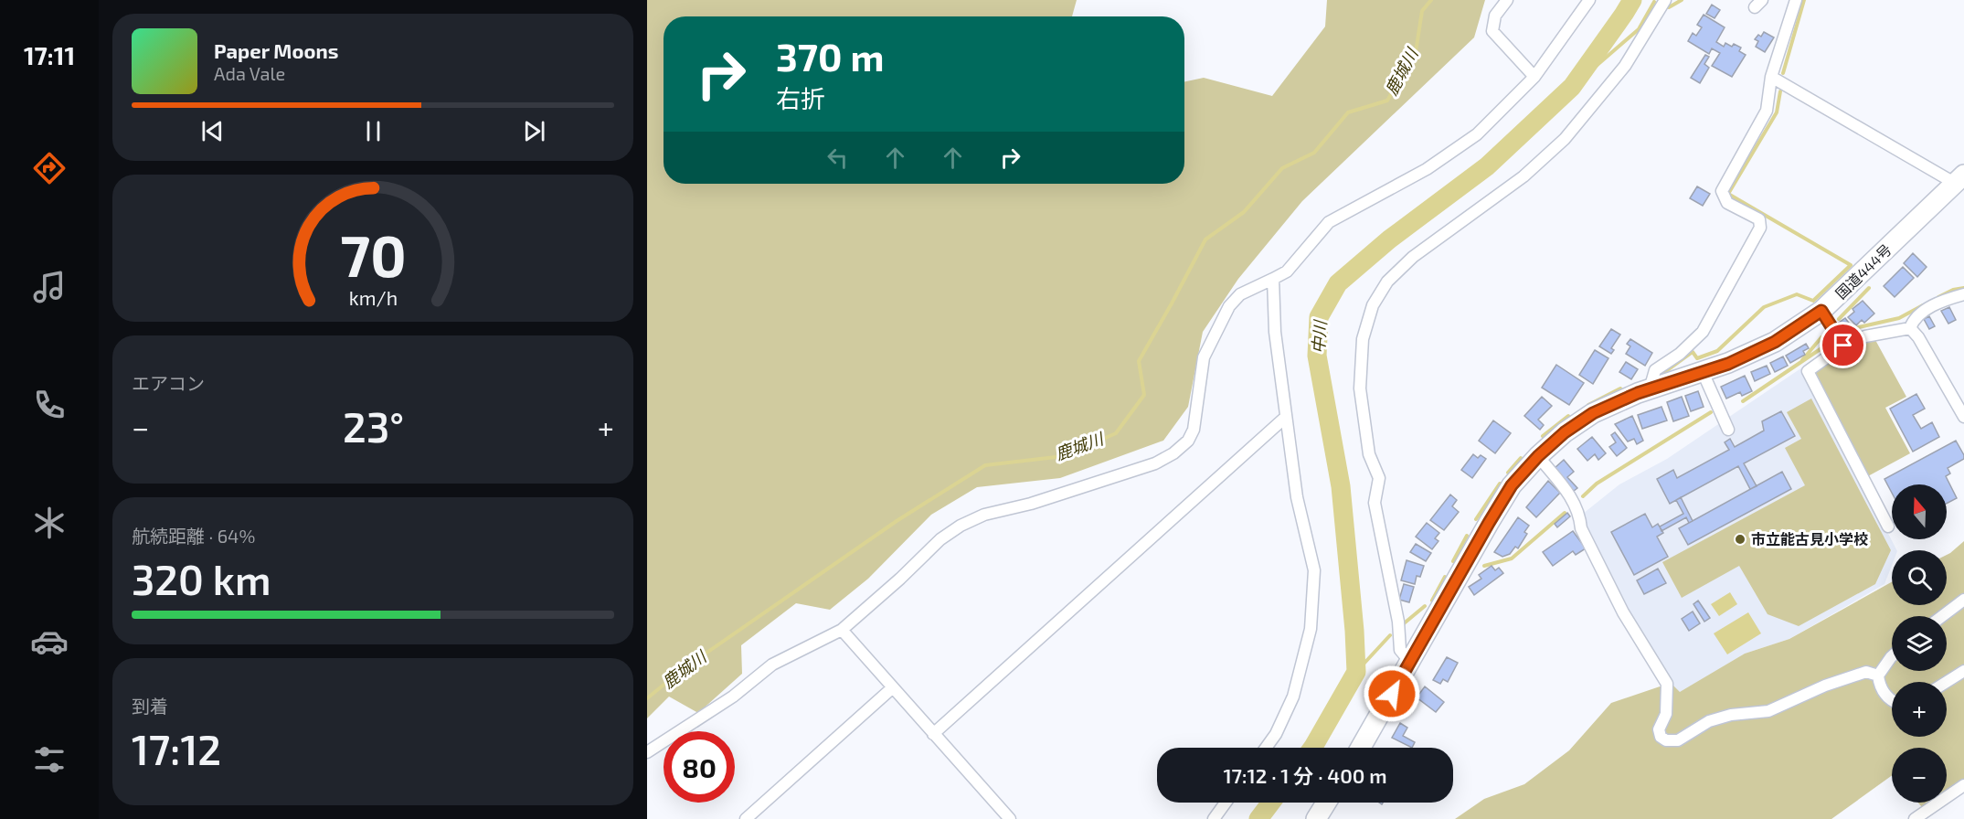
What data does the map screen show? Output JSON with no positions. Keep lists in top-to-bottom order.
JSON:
{
  "streets": {
    "highway": ["国道444号"]
  },
  "water": ["鹿城川", "中川"],
  "places": ["市立能古見小学校"],
  "north": "top",
  "page": {
    "tabs": "17:11",
    "turn": ["370 m", "右折"],
    "song": ["Paper Moons", "Ada Vale"],
    "tile": [
      "エアコン",
      ["航続距離 · 64%", "320 km"],
      ["到着", "17:12"]
    ],
    "heat": ["−", "23°", "+"],
    "map_buttons": ["+", "−"],
    "limit": "80",
    "trip": "17:12 · 1 分 · 400 m",
    "gauge": ["70", "km/h"]
  }
}
